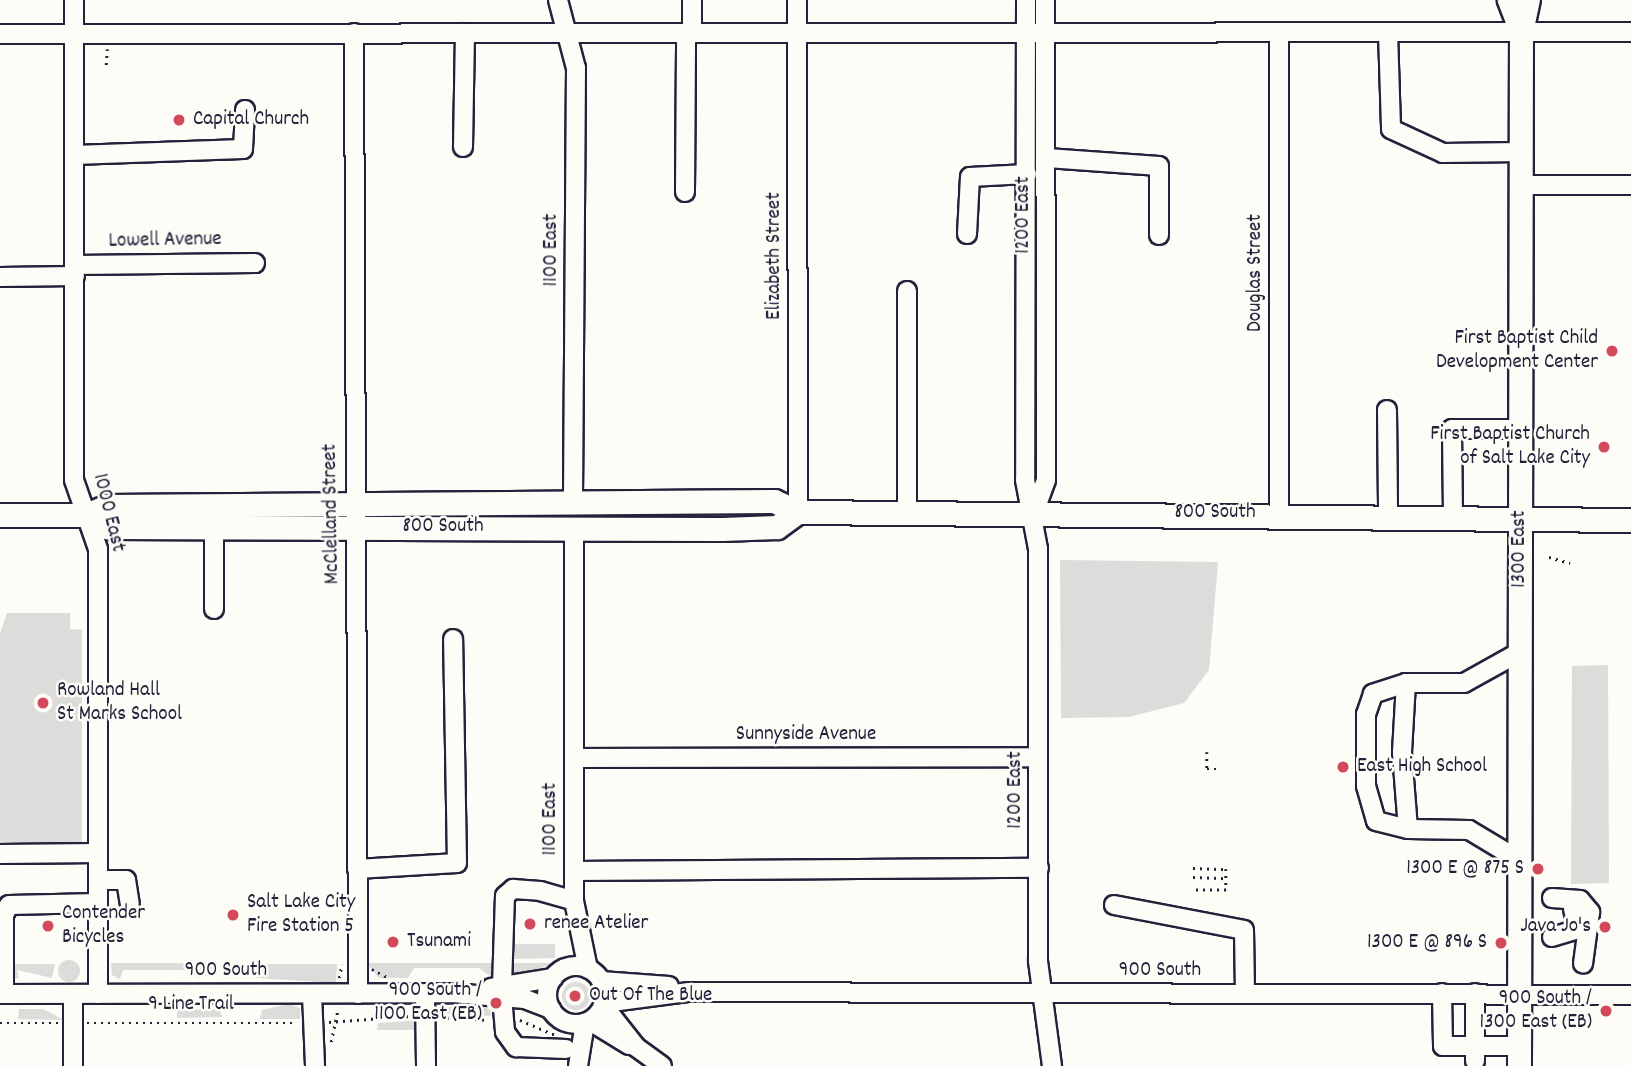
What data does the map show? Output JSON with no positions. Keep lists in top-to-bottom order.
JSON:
{
  "streets": {
    "main road": ["800 South", "1300 East"],
    "street": [
      "1200 East",
      "Lowell Avenue",
      "1100 East",
      "Elizabeth Street",
      "Douglas Street",
      "1000 East",
      "McClelland Street",
      "Sunnyside Avenue",
      "900 South"
    ],
    "path": ["9 Line Trail"]
  },
  "crossings": [
    ["1200 East", "800 South"],
    ["1200 East", "Sunnyside Avenue"],
    ["1200 East", "900 South"],
    ["Lowell Avenue", "1000 East"],
    ["1100 East", "800 South"],
    ["1100 East", "Sunnyside Avenue"],
    ["1100 East", "900 South"],
    ["Elizabeth Street", "800 South"],
    ["Douglas Street", "800 South"],
    ["1000 East", "800 South"],
    ["1000 East", "900 South"],
    ["800 South", "McClelland Street"],
    ["800 South", "1300 East"],
    ["McClelland Street", "900 South"],
    ["1300 East", "900 South"]
  ],
  "places": [
    "Capital Church",
    "First Baptist Child Development Center",
    "First Baptist Church of Salt Lake City",
    "Rowland Hall St Marks School",
    "East High School",
    "1300 E @ 875 S",
    "Salt Lake City Fire Station 5",
    "renee Atelier",
    "Contender Bicycles",
    "Java Jo's",
    "Tsunami",
    "1300 E @ 896 S",
    "Out Of The Blue",
    "900 South / 1100 East (EB)",
    "900 South / 1300 East (EB)"
  ]
}
